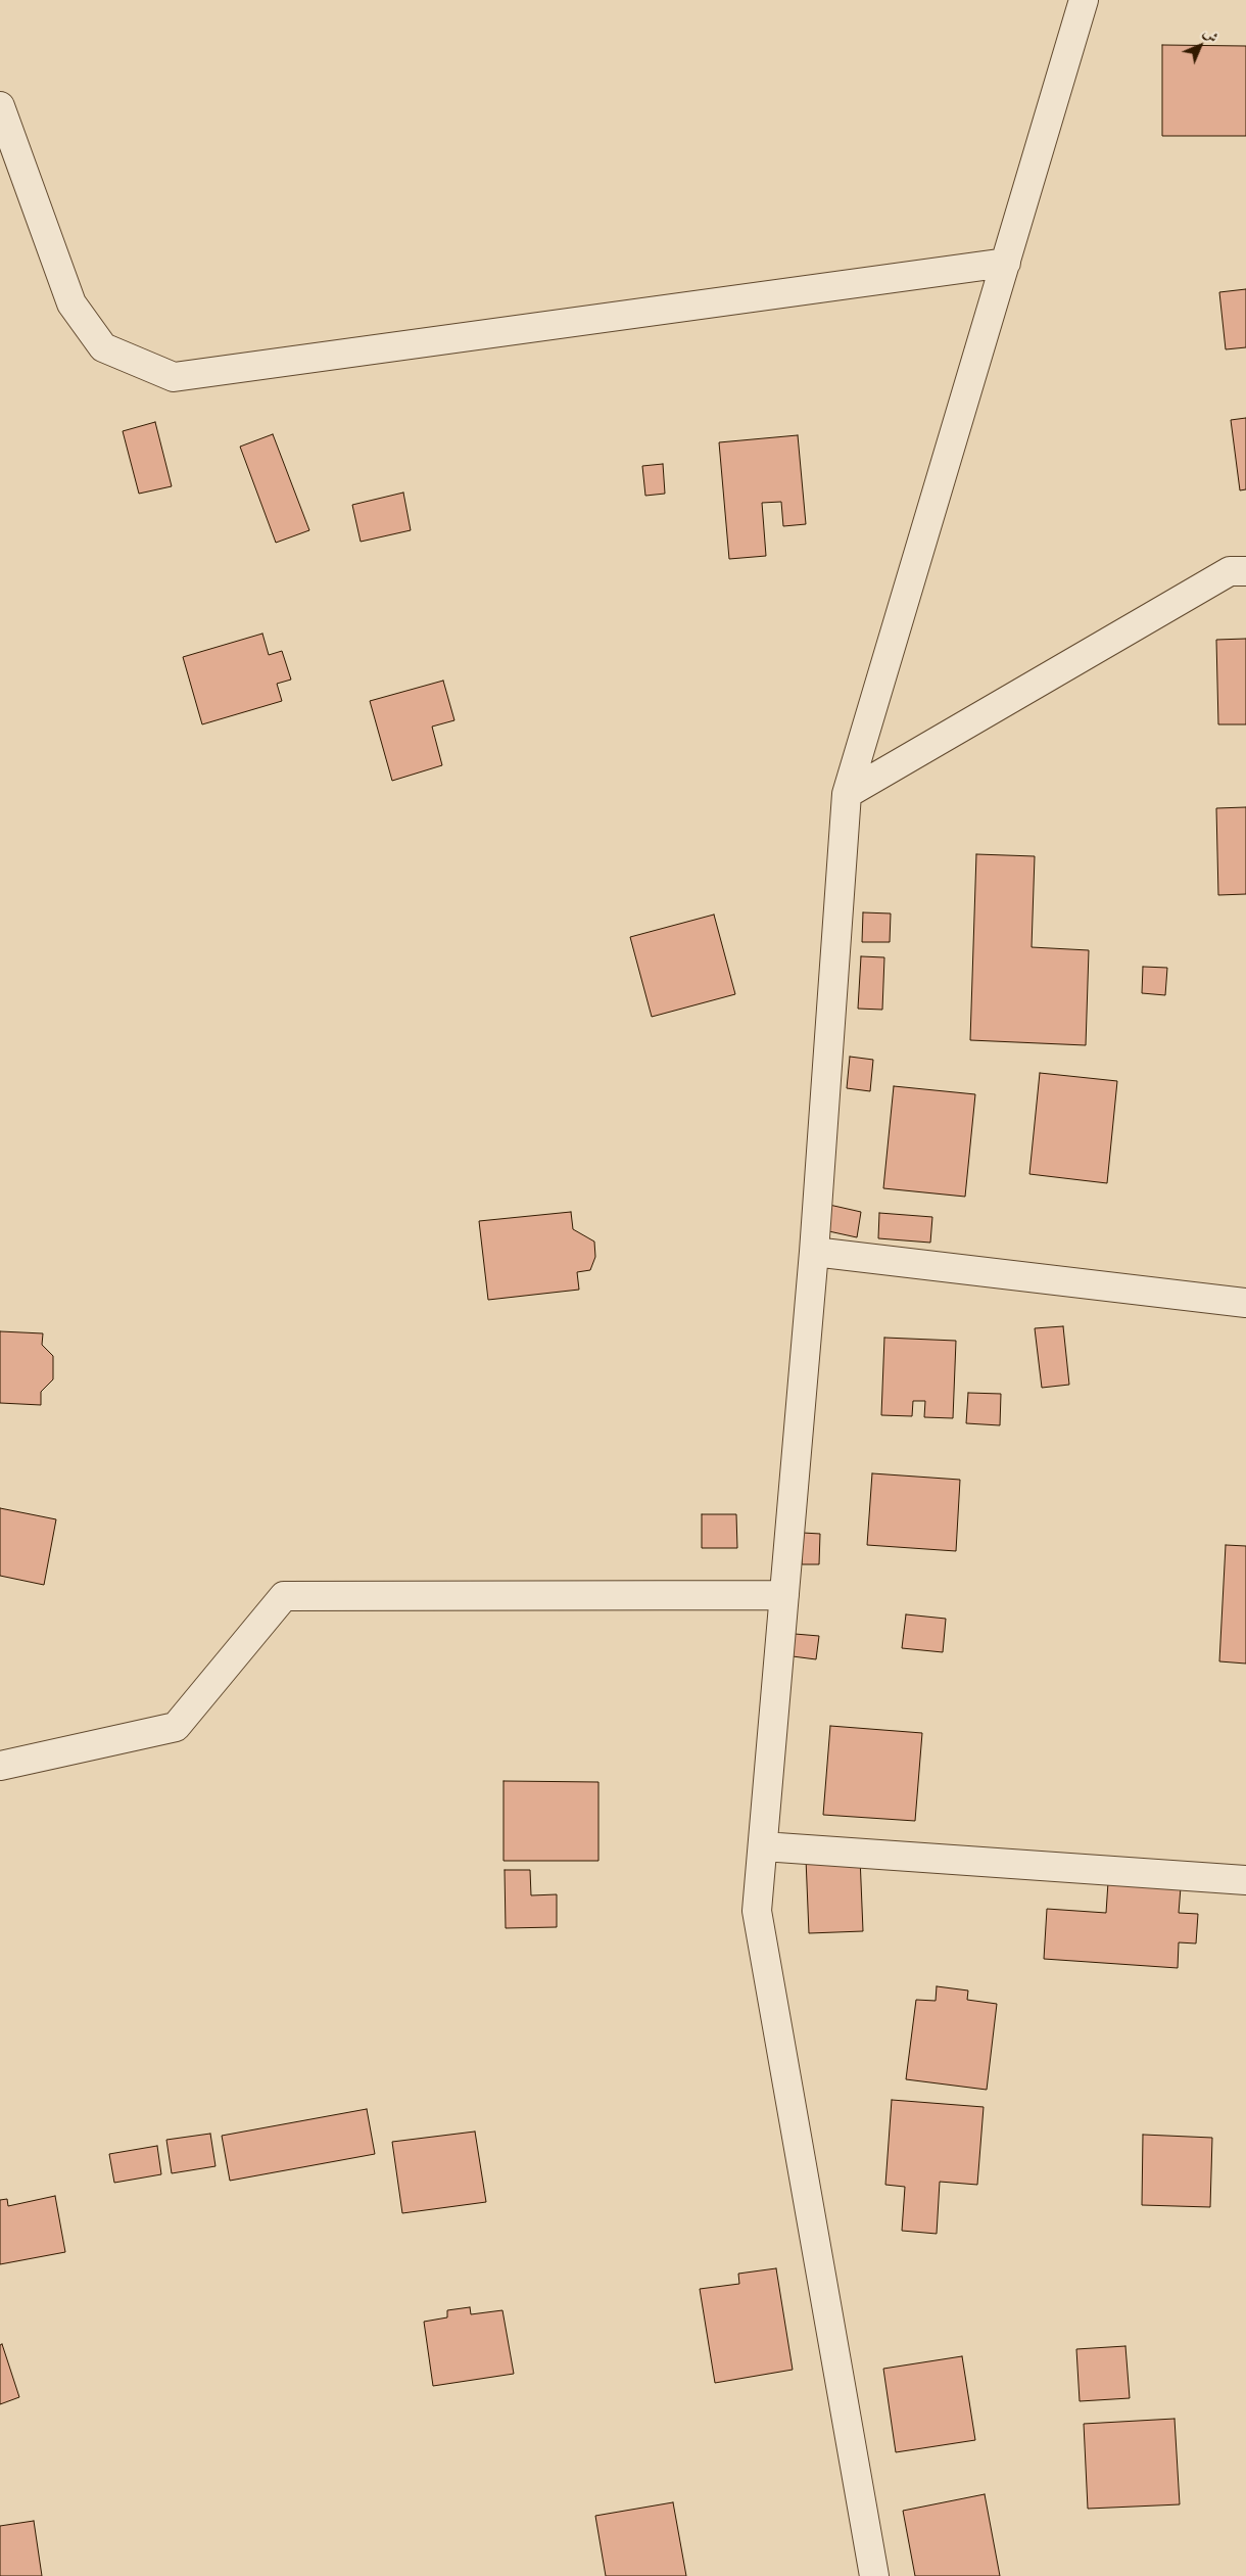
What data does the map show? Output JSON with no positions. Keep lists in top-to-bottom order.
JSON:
{
  "north": "top right"
}
